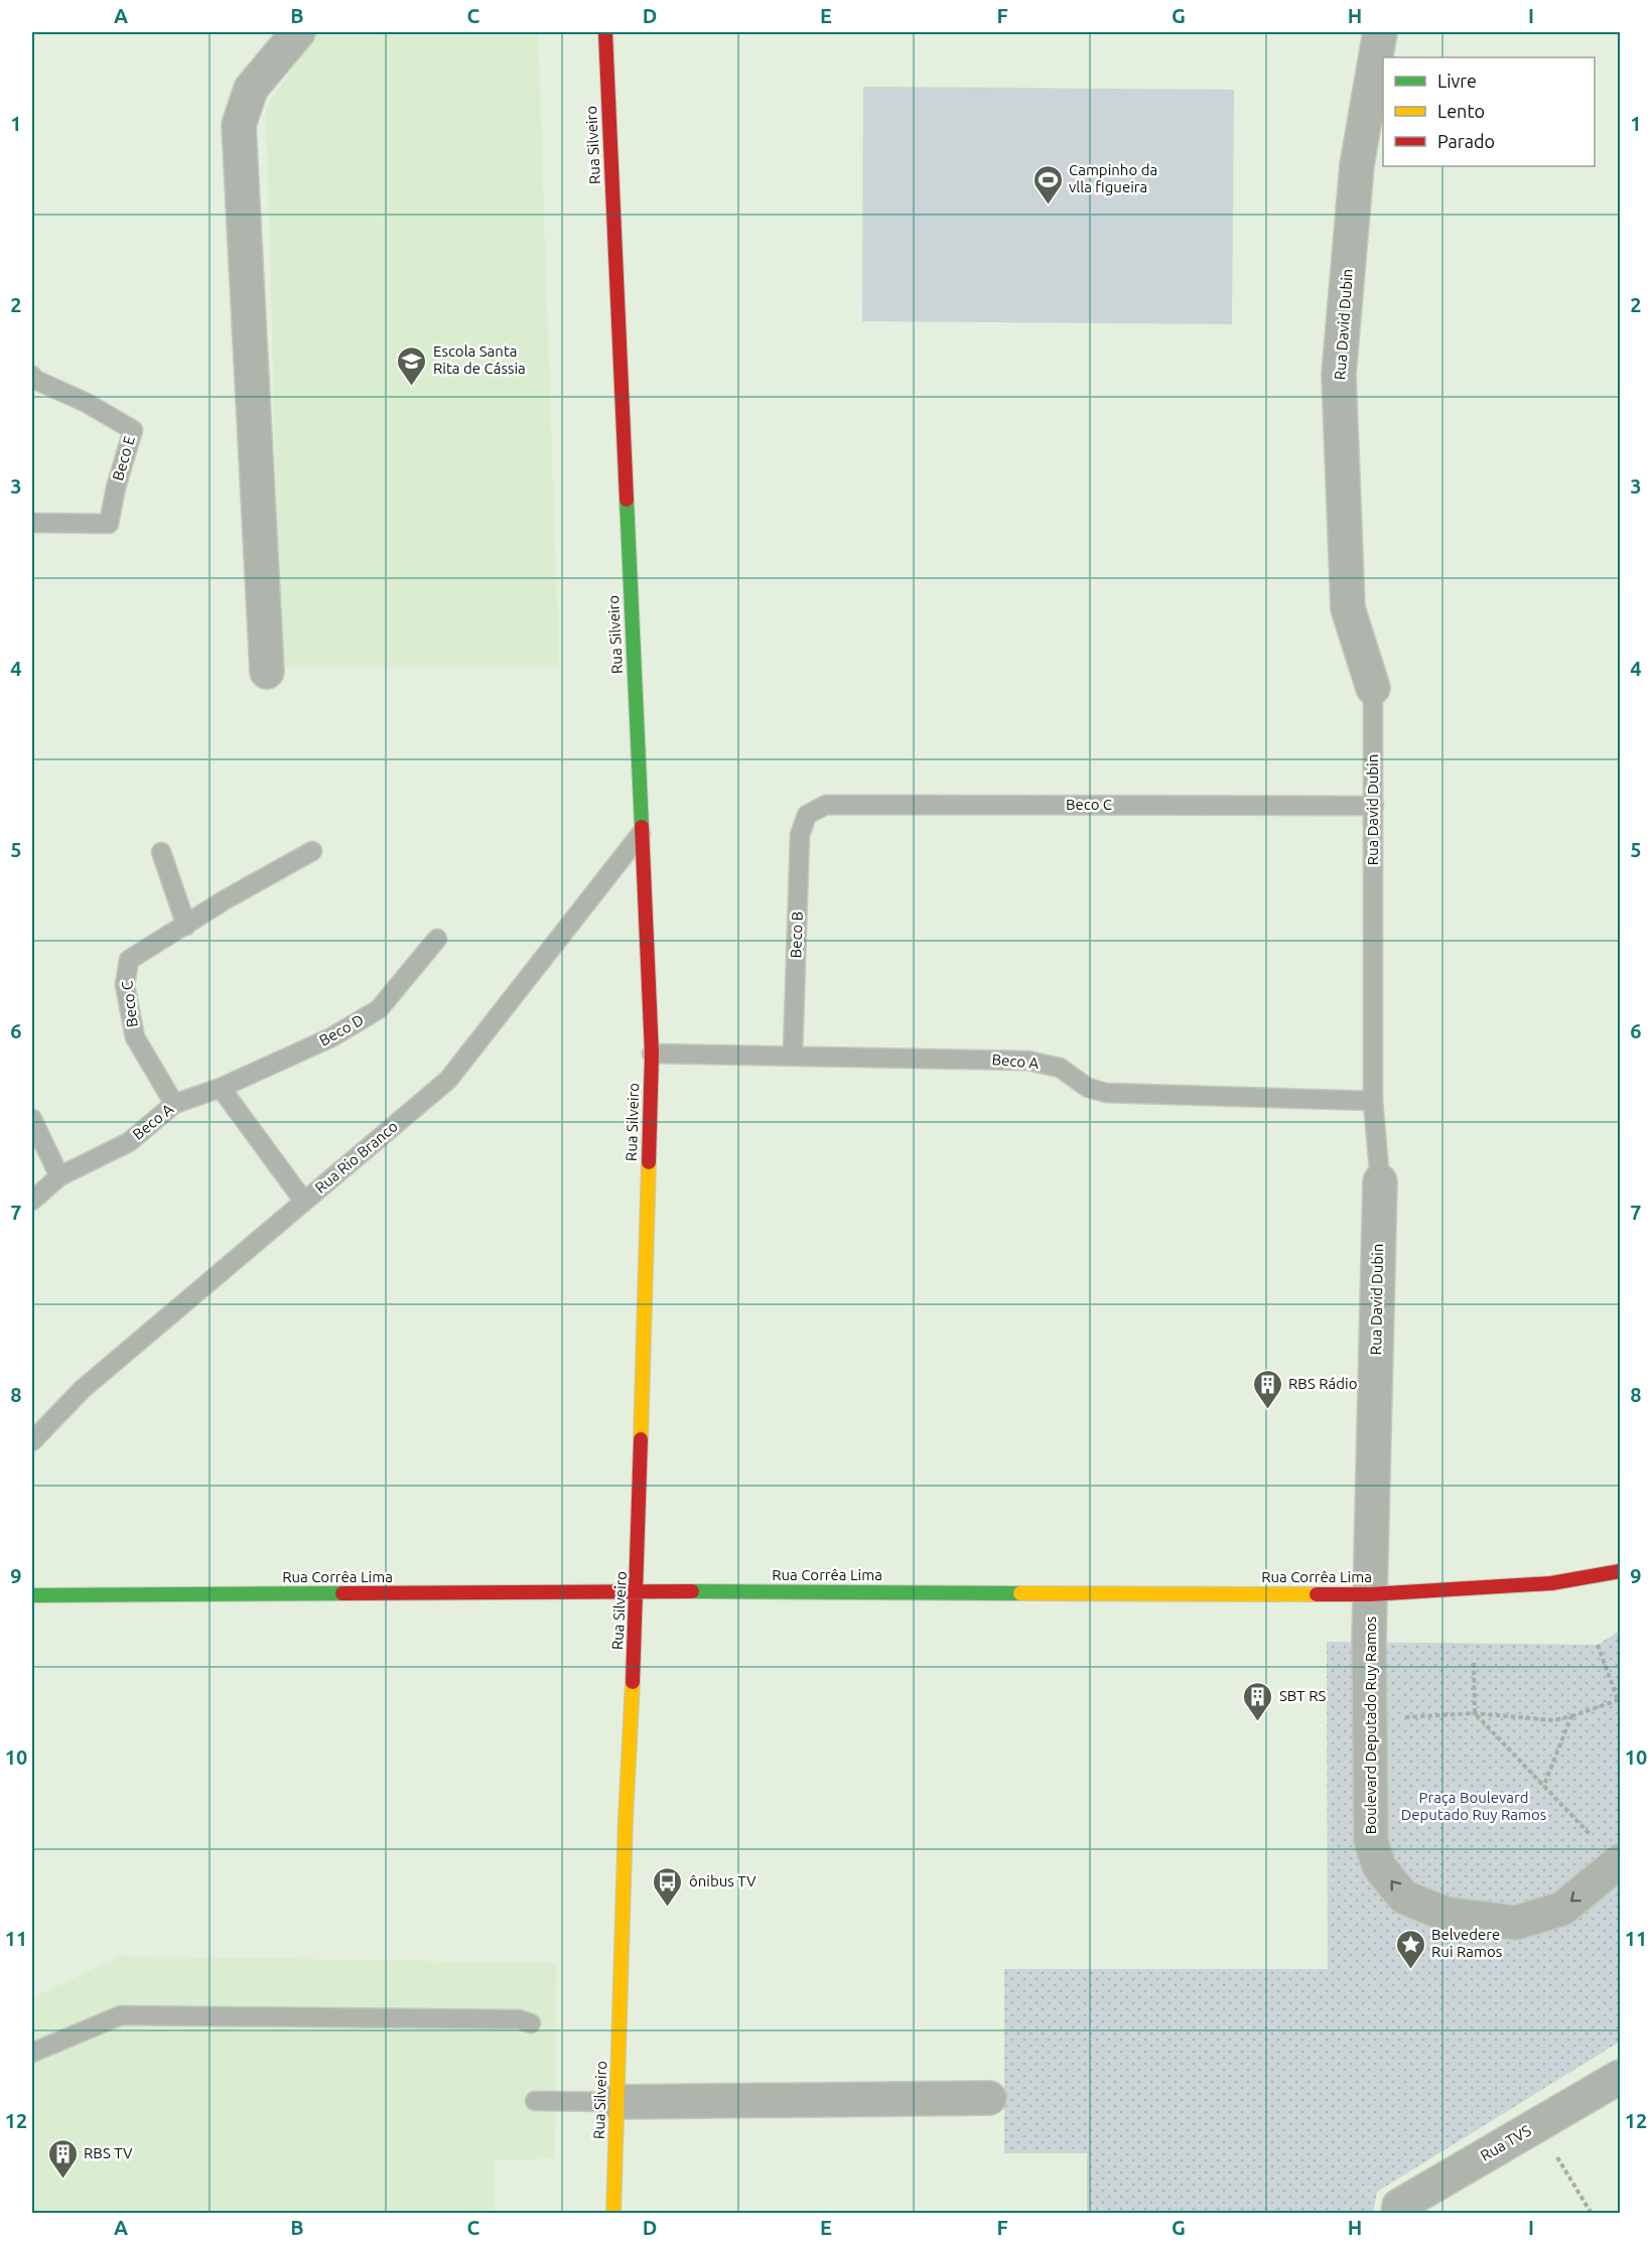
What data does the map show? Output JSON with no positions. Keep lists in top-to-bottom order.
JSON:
{
  "streets": {
    "street": [
      "Rua Silveiro",
      "Rua David Dubin",
      "Rua Corrêa Lima",
      "Boulevard Deputado Ruy Ramos",
      "Rua TVS"
    ],
    "lane": [
      "Beco E",
      "Beco C",
      "Beco B",
      "Beco D",
      "Beco A",
      "Rua Rio Branco"
    ]
  },
  "crossings": [
    ["Rua Silveiro", "Beco A"],
    ["Rua Silveiro", "Rua Rio Branco"],
    ["Rua Silveiro", "Rua Corrêa Lima"],
    ["Rua David Dubin", "Beco C"],
    ["Rua David Dubin", "Beco A"],
    ["Rua David Dubin", "Rua Corrêa Lima"],
    ["Rua David Dubin", "Boulevard Deputado Ruy Ramos"],
    ["Beco C", "Beco B"],
    ["Beco C", "Beco A"],
    ["Beco B", "Beco A"],
    ["Beco D", "Beco A"],
    ["Rua Corrêa Lima", "Boulevard Deputado Ruy Ramos"]
  ],
  "parks": ["Praça Boulevard Deputado Ruy Ramos"],
  "places": {
    "sports": ["Campinho da vlla figueira"],
    "school or university": ["Escola Santa Rita de Cássia"],
    "building": ["RBS Rádio", "SBT RS", "RBS TV"],
    "bus stop": ["ônibus TV"],
    "place": ["Belvedere Rui Ramos"]
  },
  "legend": ["Livre", "Lento", "Parado"],
  "grid": {
    "columns": [
      "A",
      "B",
      "C",
      "D",
      "E",
      "F",
      "G",
      "H",
      "I"
    ],
    "rows": [
      "1",
      "2",
      "3",
      "4",
      "5",
      "6",
      "7",
      "8",
      "9",
      "10",
      "11",
      "12"
    ]
  }
}
